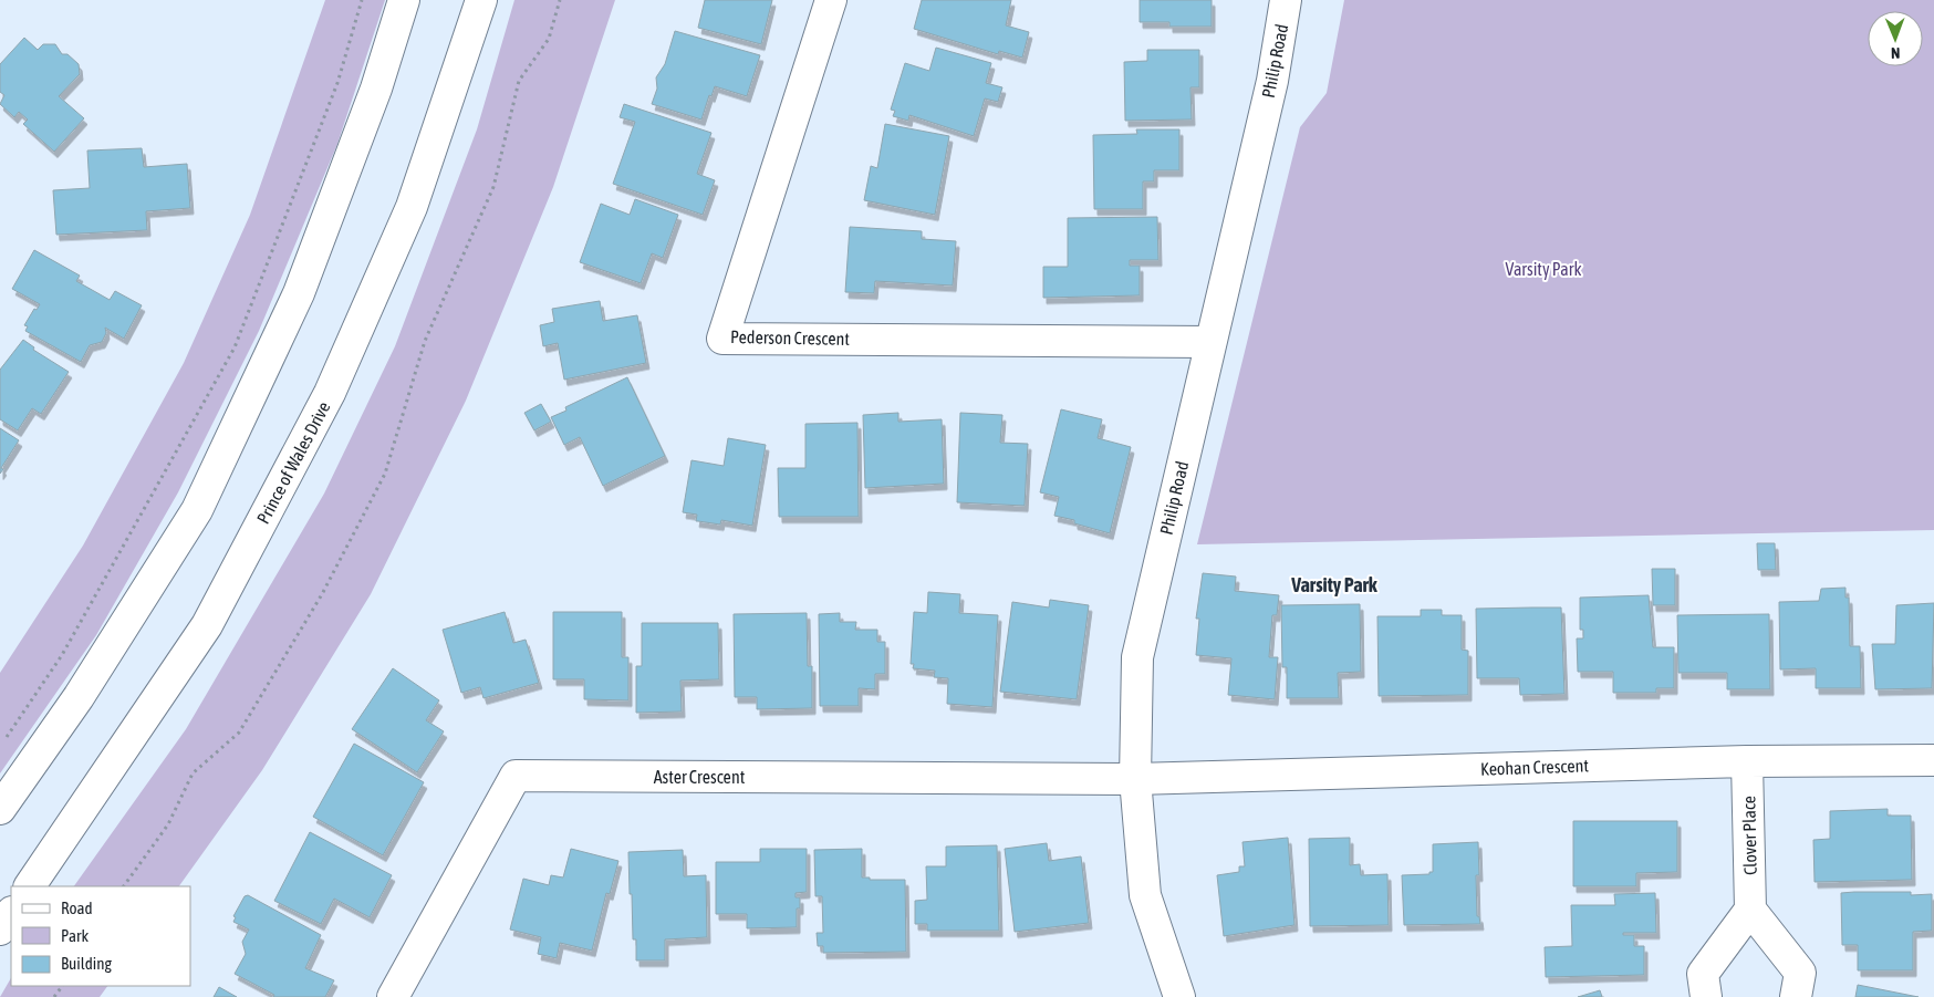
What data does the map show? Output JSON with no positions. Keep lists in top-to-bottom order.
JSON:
{
  "streets": {
    "street": [
      "Philip Road",
      "Pederson Crescent",
      "Prince of Wales Drive",
      "Keohan Crescent",
      "Aster Crescent",
      "Clover Place"
    ]
  },
  "crossings": [
    ["Philip Road", "Pederson Crescent"],
    ["Philip Road", "Keohan Crescent"],
    ["Philip Road", "Aster Crescent"],
    ["Keohan Crescent", "Aster Crescent"],
    ["Keohan Crescent", "Clover Place"]
  ],
  "districts": ["Varsity Park"],
  "parks": ["Varsity Park"],
  "legend": ["Road", "Park", "Building"],
  "north": "bottom"
}
